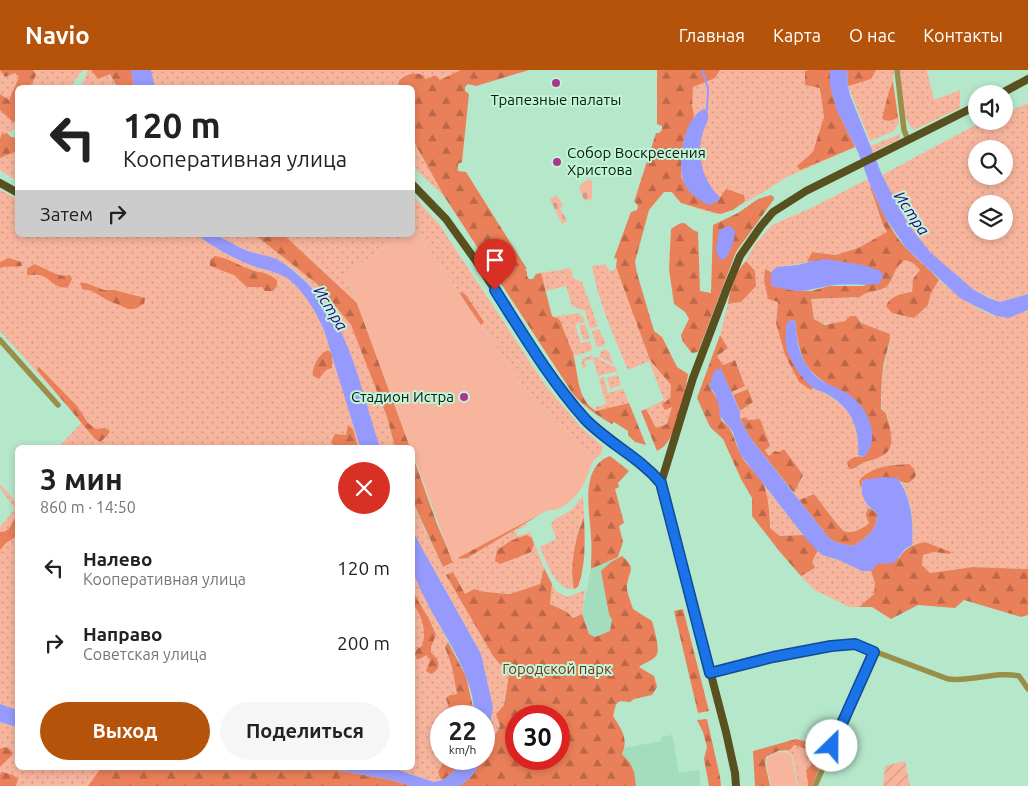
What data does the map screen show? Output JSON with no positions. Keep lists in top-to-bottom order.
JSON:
{
  "water": ["Истра"],
  "parks": ["Городской парк"],
  "places": ["Трапезные палаты", "Собор Воскресения Христова", "Стадион Истра"],
  "page": {
    "header": "Navio",
    "nav": [
      "Главная",
      "Карта",
      "О нас",
      "Контакты"
    ],
    "turn": ["120 m", "Кооперативная улица"],
    "then": "Затем",
    "heading": ["3 мин", "860 m · 14:50"],
    "list": [
      {
        "name": "Налево",
        "note": "Кооперативная улица",
        "value": "120 m"
      },
      {
        "name": "Направо",
        "note": "Советская улица",
        "value": "200 m"
      }
    ],
    "buttons": ["Выход", "Поделиться"],
    "speed": "22 km/h",
    "limit": "30"
  }
}
